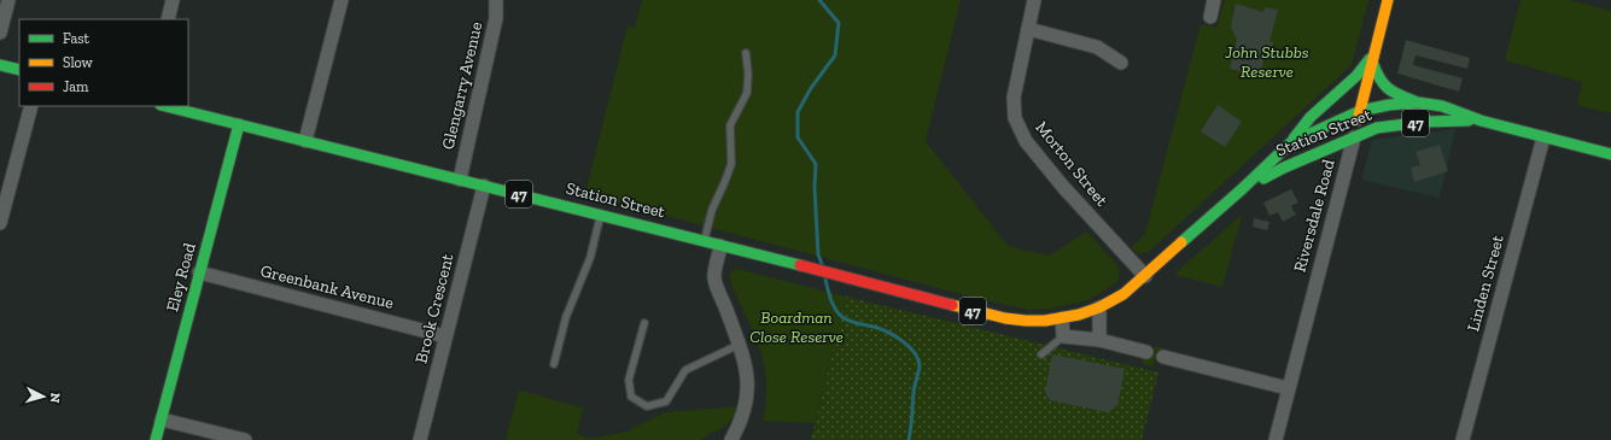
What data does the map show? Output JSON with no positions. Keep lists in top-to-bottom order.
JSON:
{
  "streets": {
    "main road": [
      "47",
      "Station Street",
      "Riversdale Road",
      "Eley Road"
    ],
    "street": [
      "Glengarry Avenue",
      "Morton Street",
      "Linden Street",
      "Greenbank Avenue",
      "Brook Crescent"
    ]
  },
  "crossings": [
    ["Glengarry Avenue", "Station Street"],
    ["Station Street", "Morton Street"],
    ["Station Street", "Riversdale Road"],
    ["Station Street", "Eley Road"],
    ["Station Street", "Linden Street"],
    ["Station Street", "Brook Crescent"],
    ["Eley Road", "Greenbank Avenue"],
    ["Greenbank Avenue", "Brook Crescent"]
  ],
  "parks": ["John Stubbs Reserve", "Boardman Close Reserve"],
  "legend": ["Fast", "Slow", "Jam"],
  "north": "right"
}
